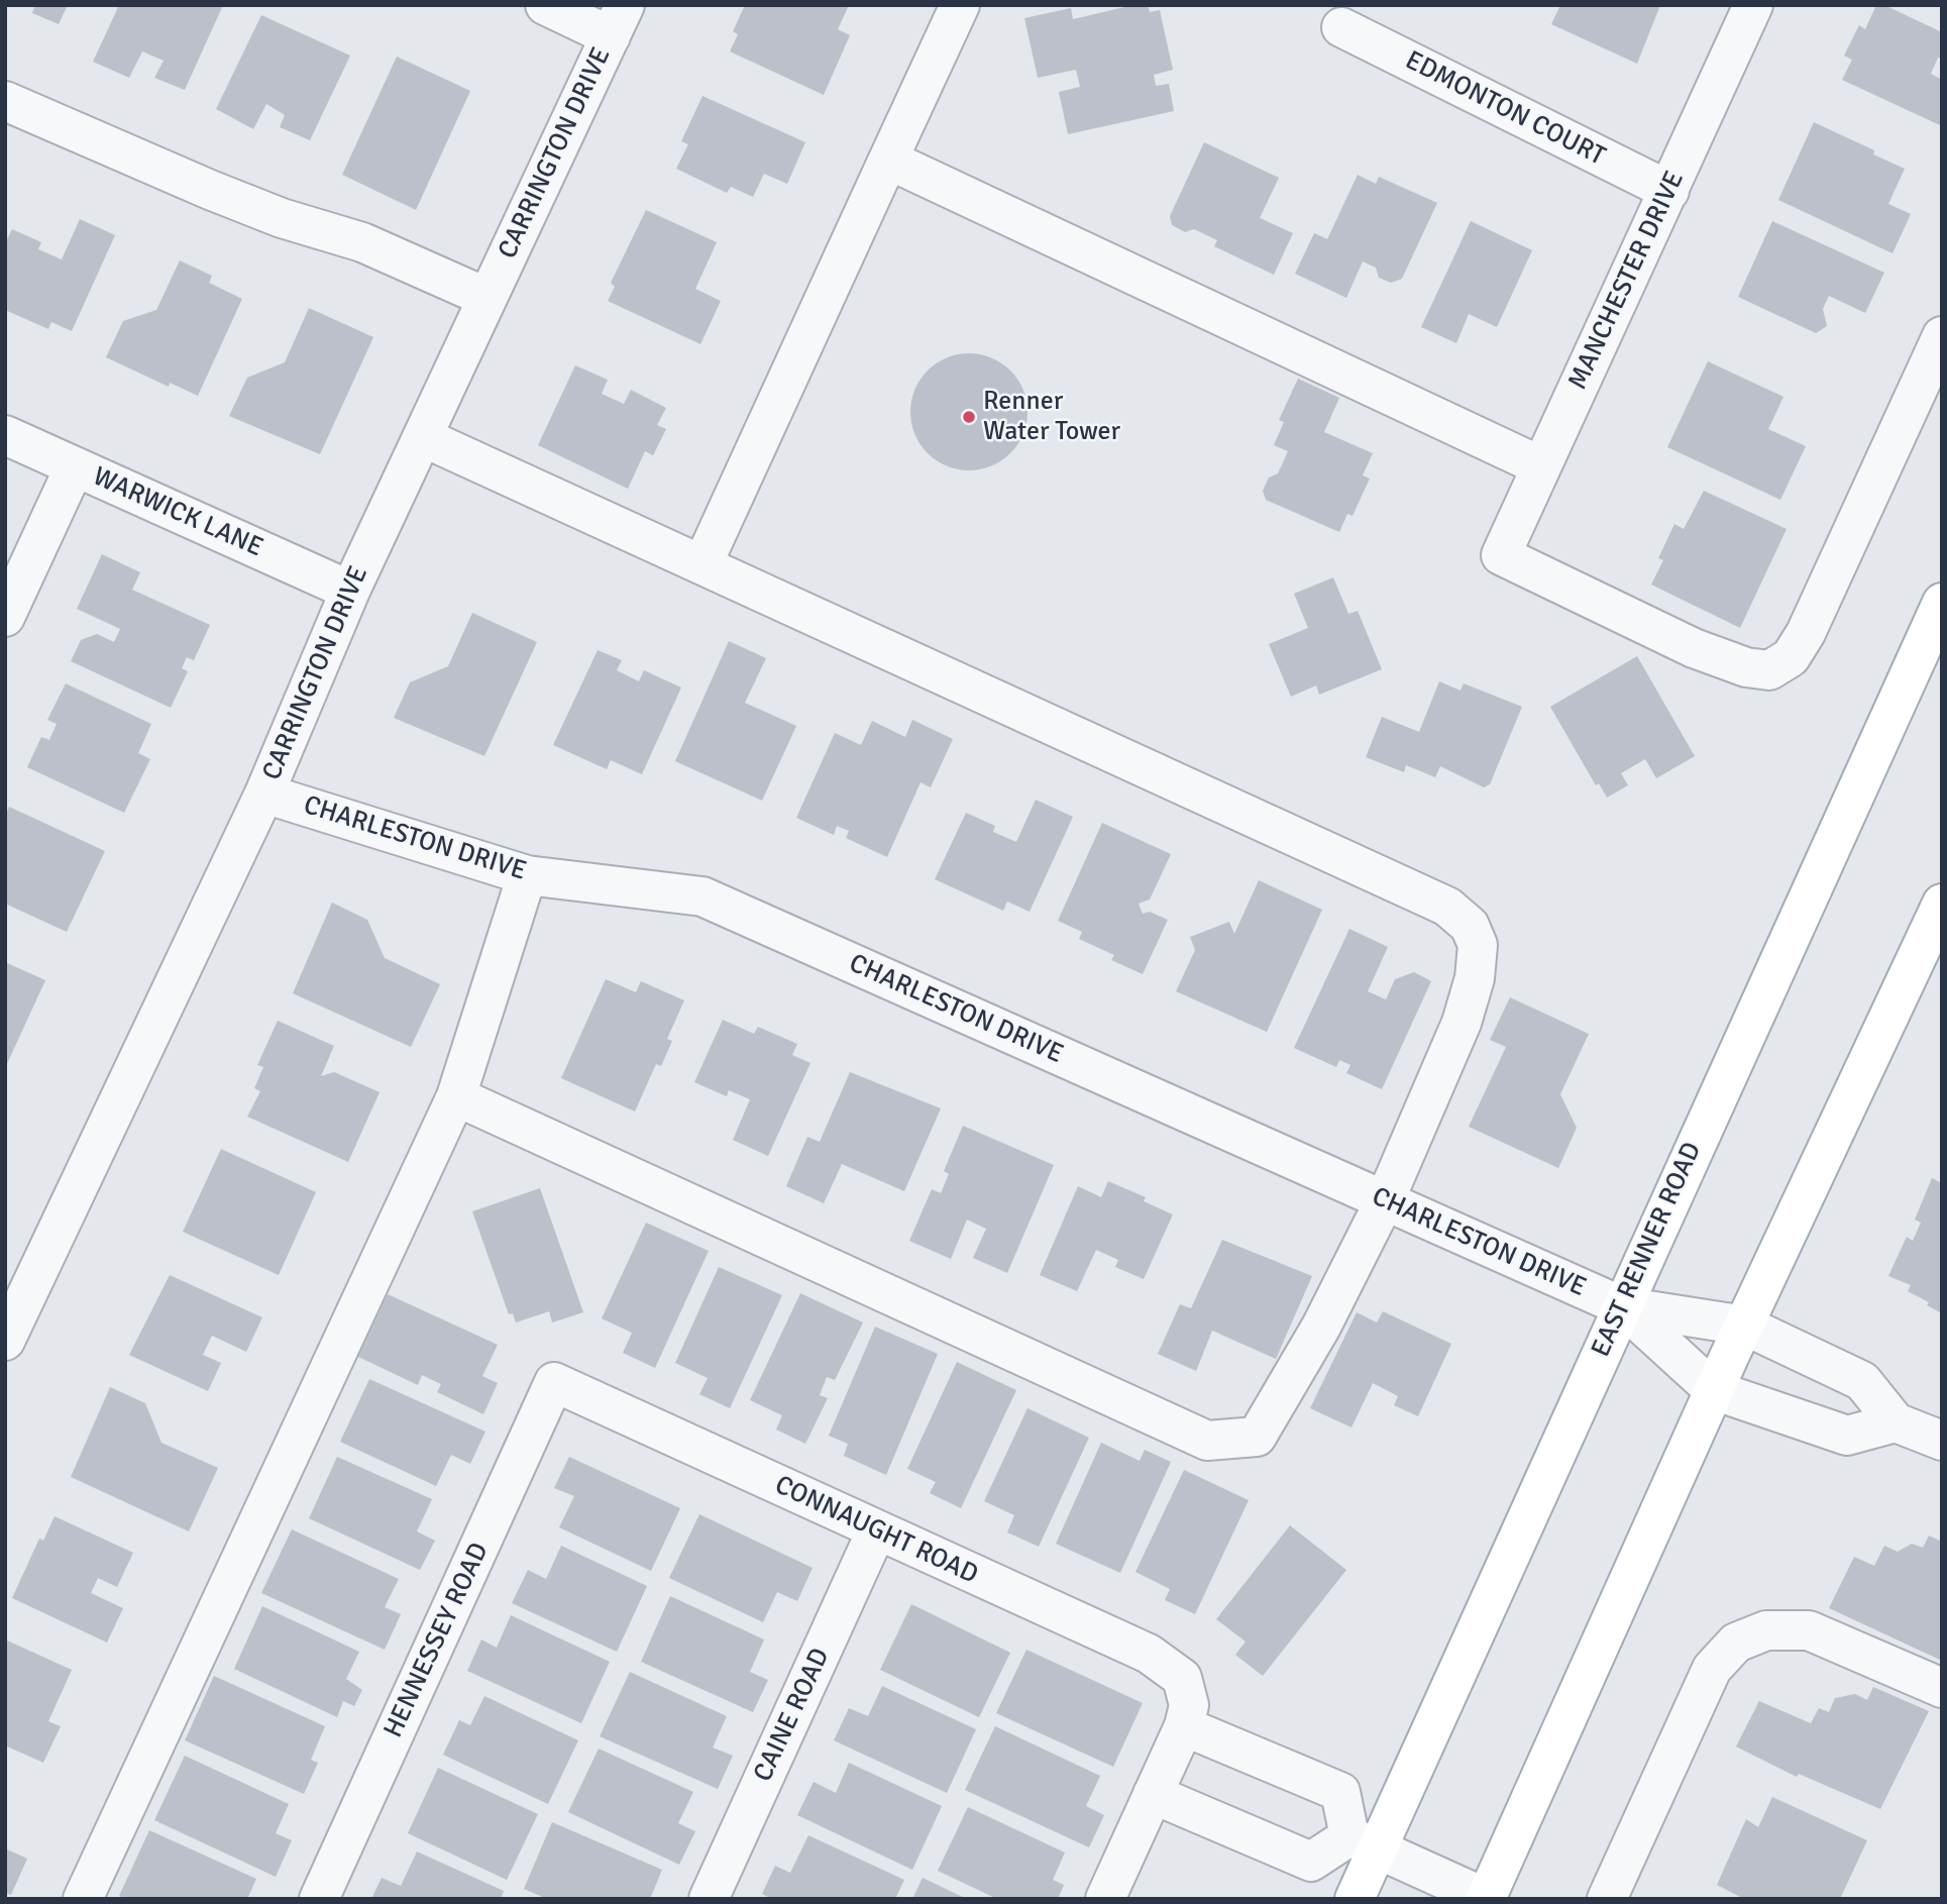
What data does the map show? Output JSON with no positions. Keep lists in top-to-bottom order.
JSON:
{
  "streets": {
    "main road": ["EAST RENNER ROAD"],
    "street": [
      "EDMONTON COURT",
      "CARRINGTON DRIVE",
      "MANCHESTER DRIVE",
      "WARWICK LANE",
      "CHARLESTON DRIVE",
      "CONNAUGHT ROAD",
      "HENNESSEY ROAD",
      "CAINE ROAD"
    ]
  },
  "crossings": [
    ["EDMONTON COURT", "MANCHESTER DRIVE"],
    ["CARRINGTON DRIVE", "WARWICK LANE"],
    ["CARRINGTON DRIVE", "CHARLESTON DRIVE"],
    ["CHARLESTON DRIVE", "EAST RENNER ROAD"],
    ["CONNAUGHT ROAD", "HENNESSEY ROAD"],
    ["CONNAUGHT ROAD", "CAINE ROAD"]
  ],
  "places": ["Renner Water Tower"]
}
